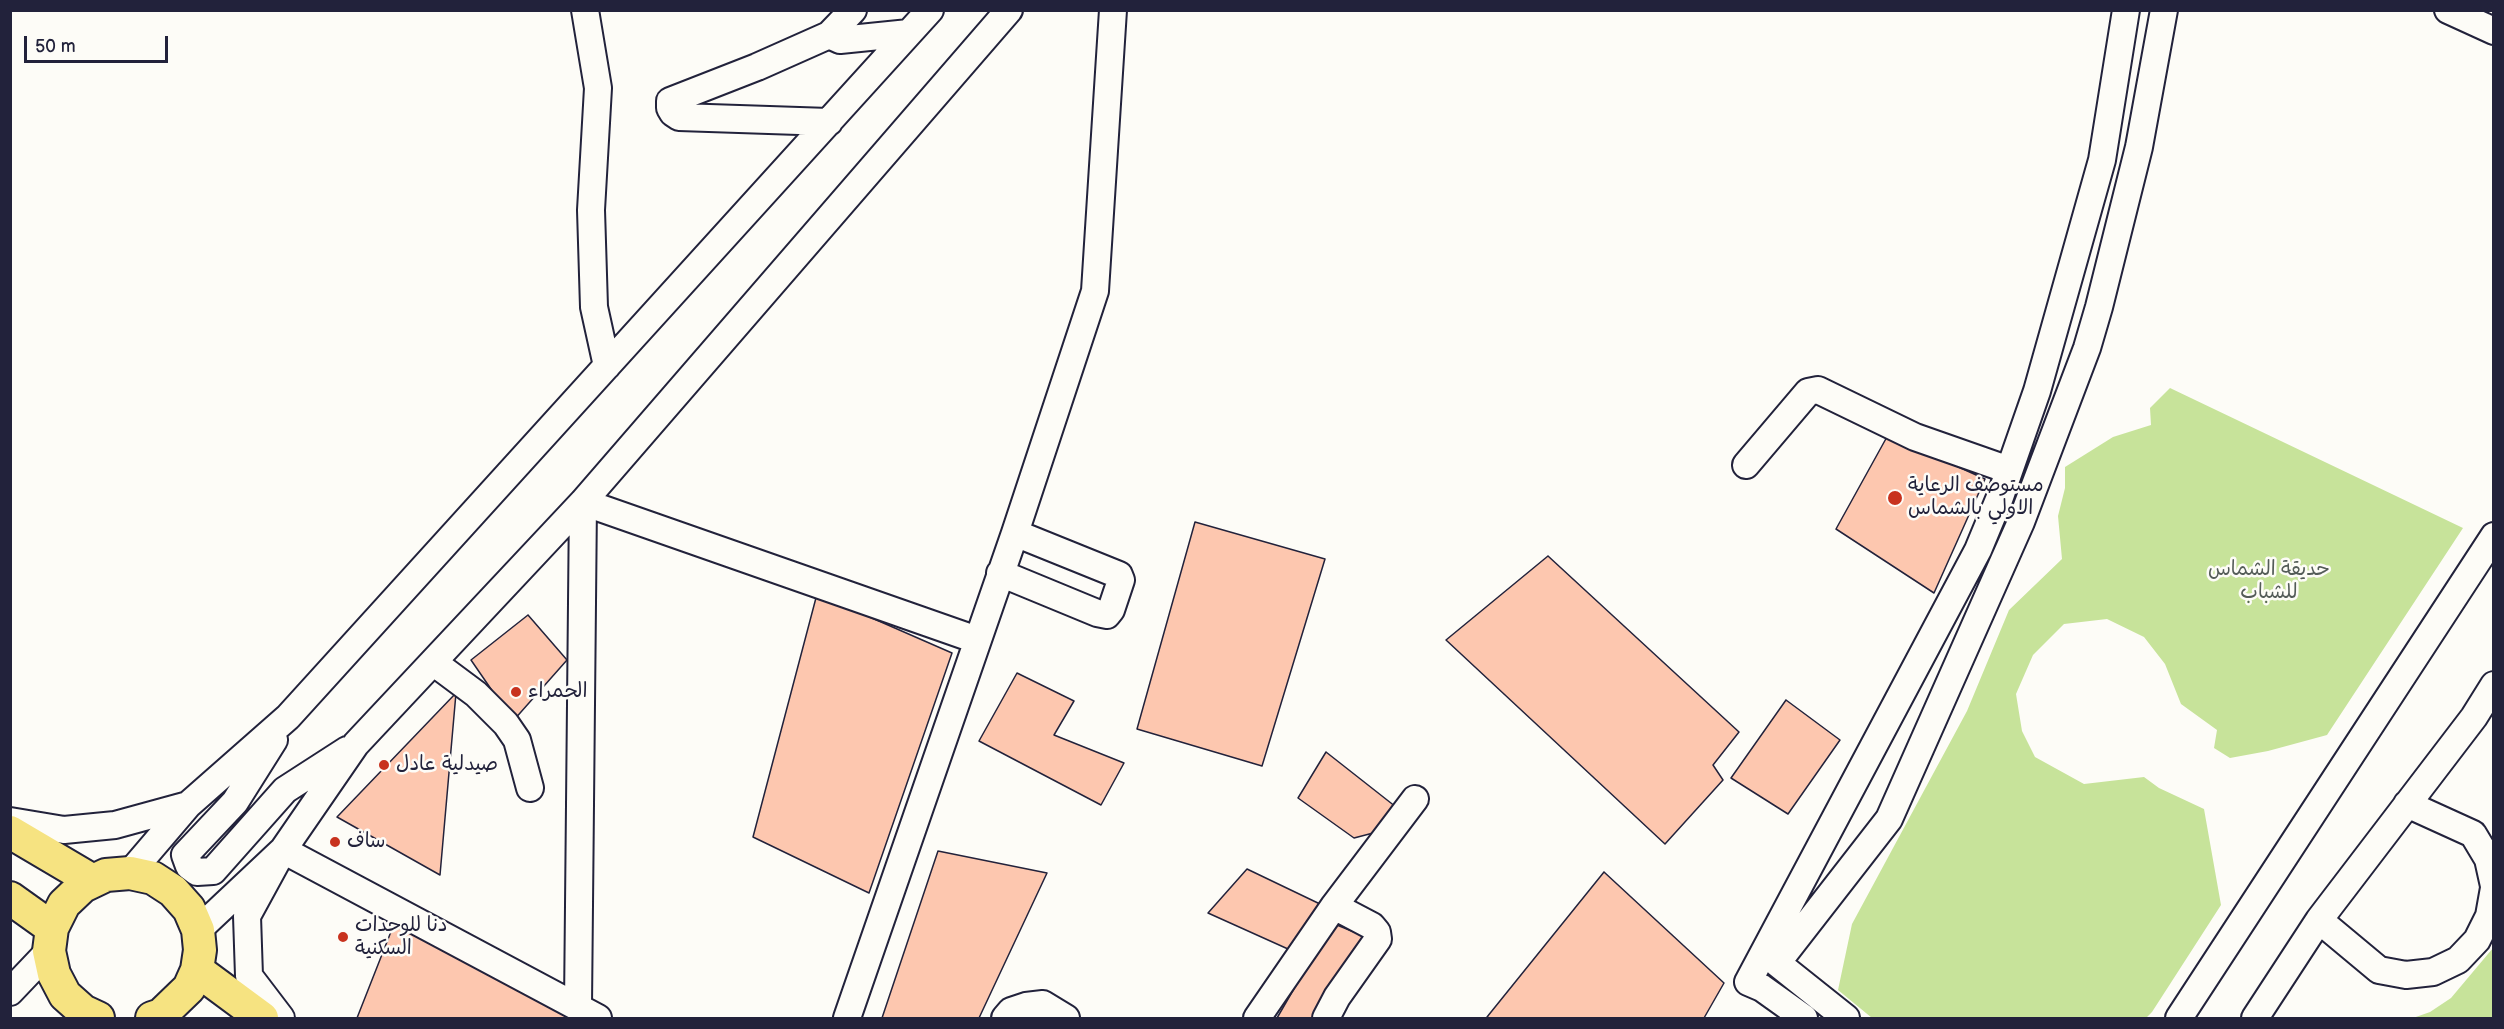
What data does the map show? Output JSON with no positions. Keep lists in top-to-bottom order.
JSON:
{
  "parks": ["حديقة الشماس للشباب"],
  "places": [
    "مستوصف الرعاية الاولي بالشماس",
    "الحمراء",
    "صيدلية عادل",
    "ساف",
    "دنا للوحدات السكنية"
  ],
  "scale_bar": "50 m"
}
